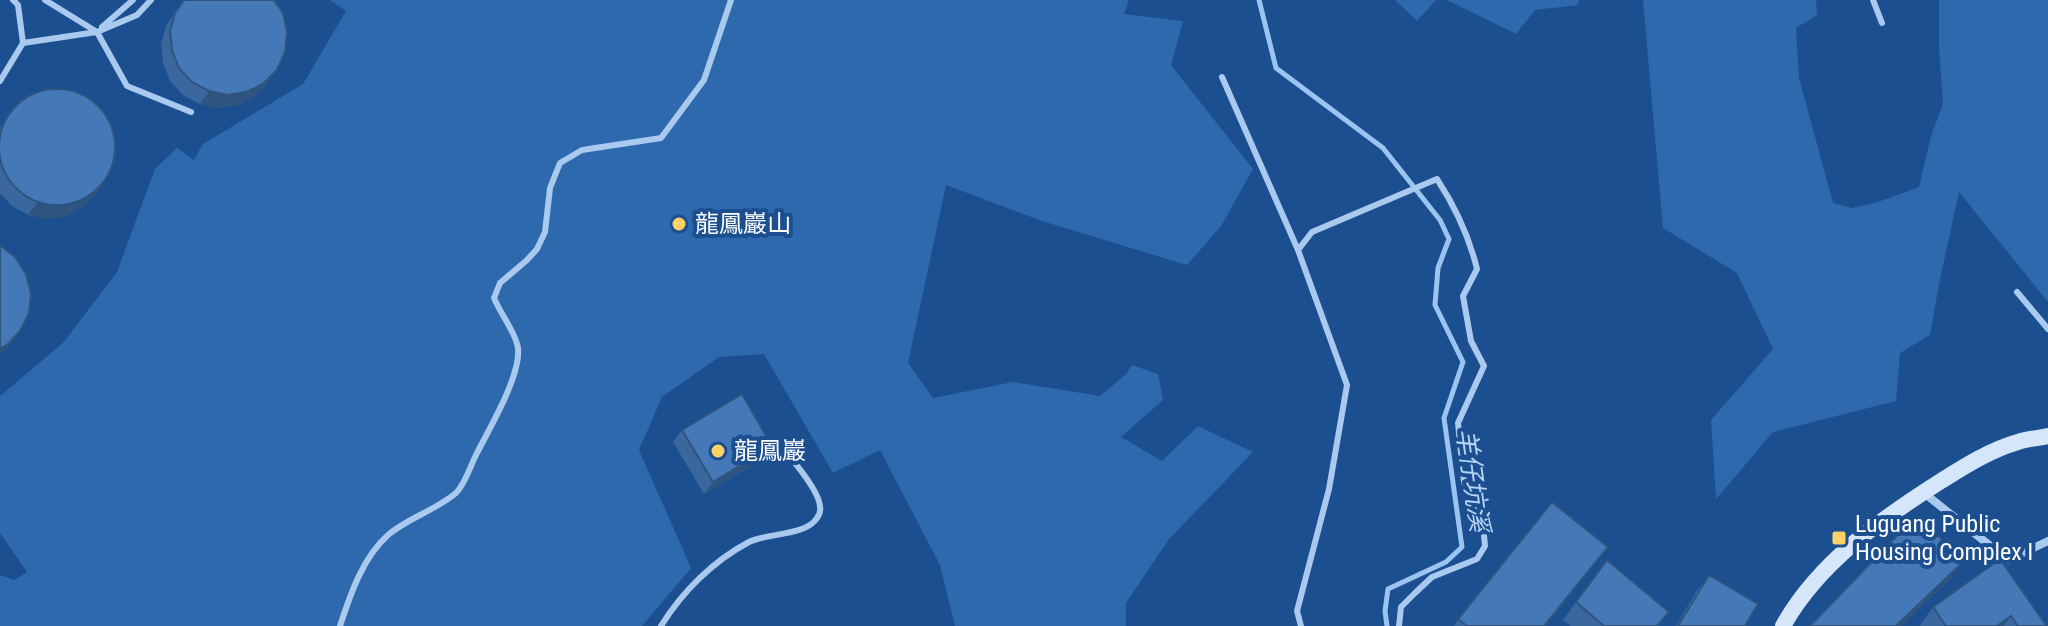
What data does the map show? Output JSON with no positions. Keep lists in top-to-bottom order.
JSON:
{
  "water": ["羊仔坑溪"],
  "places": {
    "other": ["龍鳳巖山", "龍鳳巖"],
    "transit": ["Luguang Public Housing Complex I"]
  }
}
